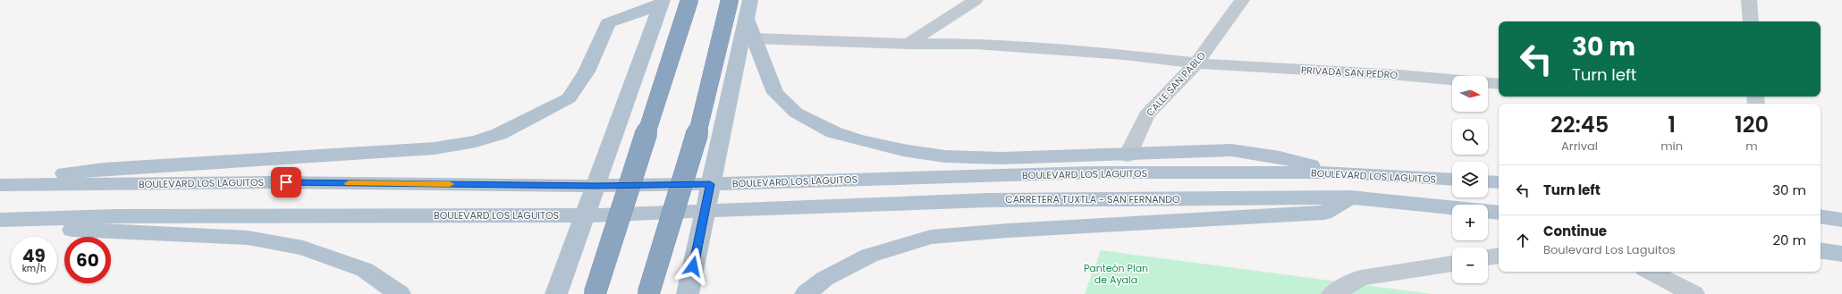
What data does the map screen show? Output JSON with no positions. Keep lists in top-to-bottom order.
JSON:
{
  "streets": {
    "main road": ["BOULEVARD LOS LAGUITOS", "CARRETERA TUXTLA - SAN FERNANDO"],
    "street": ["PRIVADA SAN PEDRO", "CALLE SAN PABLO"]
  },
  "crossings": [
    ["PRIVADA SAN PEDRO", "CALLE SAN PABLO"],
    ["BOULEVARD LOS LAGUITOS", "CARRETERA TUXTLA - SAN FERNANDO"]
  ],
  "parks": ["Panteón Plan de Ayala"],
  "north": "right",
  "page": {
    "turn": ["30 m", "Turn left"],
    "map_buttons": ["+", "−"],
    "eta": [
      "22:45",
      "Arrival",
      "1",
      "min",
      "120",
      "m"
    ],
    "list": [
      {
        "name": "Turn left",
        "value": "30 m"
      },
      {
        "name": "Continue",
        "note": "Boulevard Los Laguitos",
        "value": "20 m"
      }
    ],
    "speed": "49 km/h",
    "limit": "60"
  }
}
